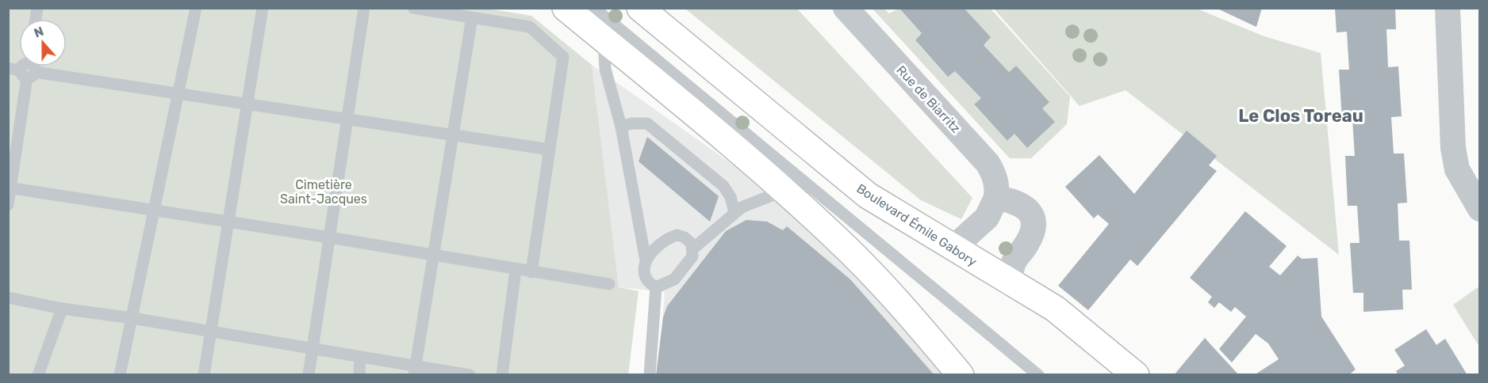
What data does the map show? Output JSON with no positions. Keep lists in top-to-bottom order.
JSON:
{
  "streets": {
    "main road": ["Boulevard Émile Gabory"],
    "street": ["Rue de Biarritz"]
  },
  "districts": ["Le Clos Toreau"],
  "parks": ["Cimetière Saint-Jacques"],
  "north": "top"
}
